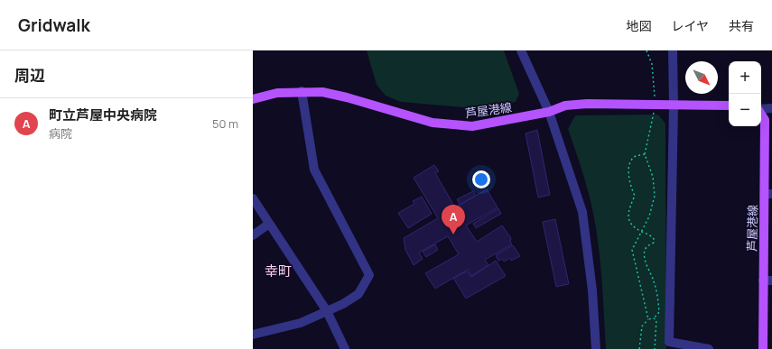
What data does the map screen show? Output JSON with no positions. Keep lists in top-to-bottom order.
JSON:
{
  "streets": {
    "main road": ["芦屋港線"]
  },
  "districts": ["幸町"],
  "north": "bottom right",
  "page": {
    "header": "Gridwalk",
    "nav": ["地図", "レイヤ", "共有"],
    "heading": "周辺",
    "map_buttons": ["+", "−"],
    "list": [
      {
        "mark": "A",
        "name": "町立芦屋中央病院",
        "note": "病院",
        "value": "50 m"
      }
    ],
    "pins": "A"
  }
}
